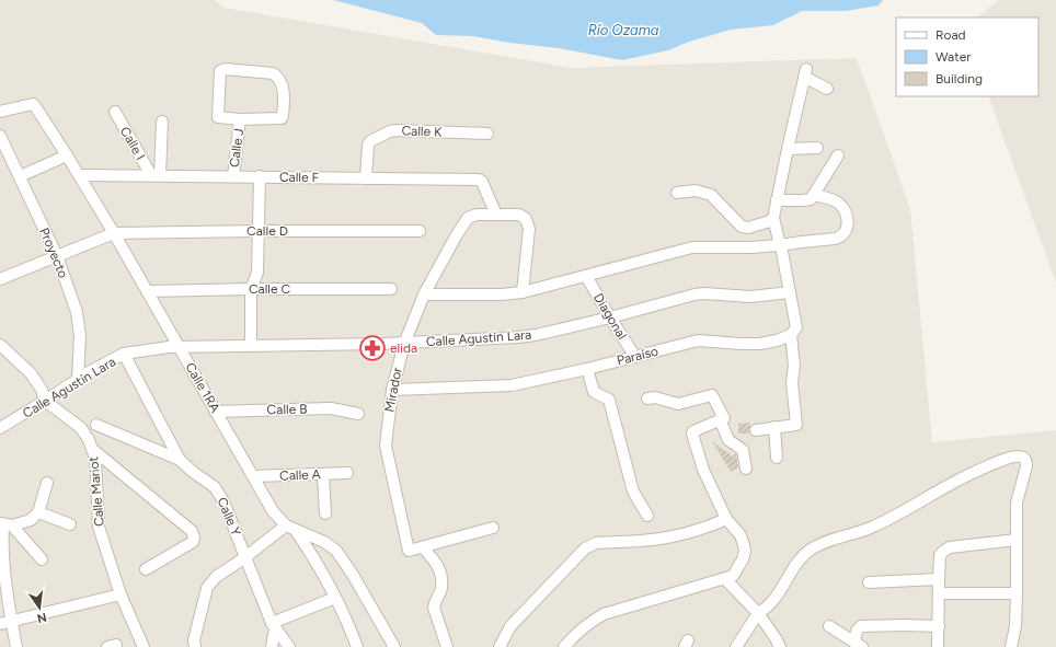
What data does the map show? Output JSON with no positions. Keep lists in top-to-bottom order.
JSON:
{
  "streets": {
    "street": [
      "Calle K",
      "Calle I",
      "Calle J",
      "Calle F",
      "Calle D",
      "Proyecto",
      "Calle C",
      "Diagonal",
      "Calle Agustín Lara",
      "Paraíso",
      "Calle 1RA",
      "Mirador",
      "Calle B",
      "Calle A",
      "Calle Mariot",
      "Calle Y"
    ]
  },
  "crossings": [
    ["Calle K", "Calle F"],
    ["Calle I", "Calle F"],
    ["Calle J", "Calle F"],
    ["Calle F", "Calle 1RA"],
    ["Calle F", "Mirador"],
    ["Calle D", "Calle 1RA"],
    ["Proyecto", "Calle Agustín Lara"],
    ["Calle C", "Calle 1RA"],
    ["Diagonal", "Calle Agustín Lara"],
    ["Diagonal", "Paraíso"],
    ["Calle Agustín Lara", "Calle 1RA"],
    ["Calle Agustín Lara", "Mirador"],
    ["Calle Agustín Lara", "Calle Mariot"],
    ["Calle Agustín Lara", "Calle Y"],
    ["Paraíso", "Mirador"],
    ["Calle 1RA", "Calle B"],
    ["Calle 1RA", "Calle A"]
  ],
  "water": ["Río Ozama"],
  "places": {
    "pharmacy": ["elida"]
  },
  "legend": ["Road", "Water", "Building"],
  "north": "bottom"
}
